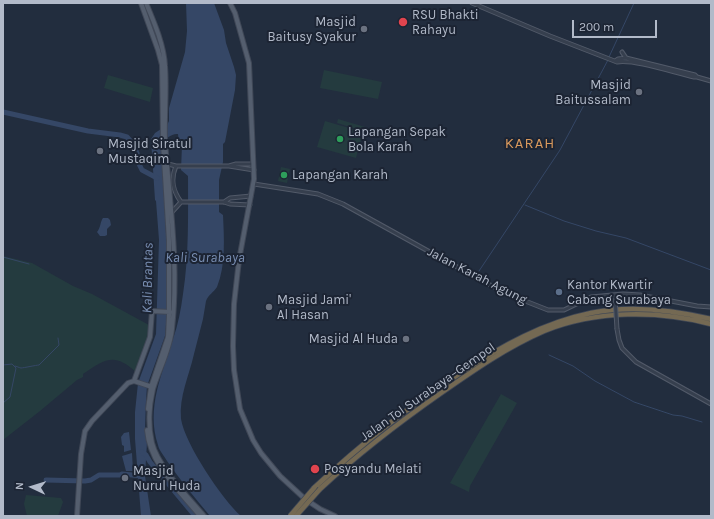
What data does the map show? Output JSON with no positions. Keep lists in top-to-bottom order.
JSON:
{
  "streets": {
    "highway": ["Jalan Tol Surabaya–Gempol"],
    "street": ["Jalan Karah Agung"]
  },
  "districts": ["KARAH"],
  "water": ["Kali Surabaya", "Kali Brantas"],
  "places": [
    "RSU Bhakti Rahayu",
    "Masjid Baitusy Syakur",
    "Masjid Baitussalam",
    "Lapangan Sepak Bola Karah",
    "Masjid Siratul Mustaqim",
    "Lapangan Karah",
    "Kantor Kwartir Cabang Surabaya",
    "Masjid Jami' Al Hasan",
    "Masjid Al Huda",
    "Posyandu Melati",
    "Masjid Nurul Huda"
  ],
  "scale_bar": "200 m",
  "north": "left"
}
